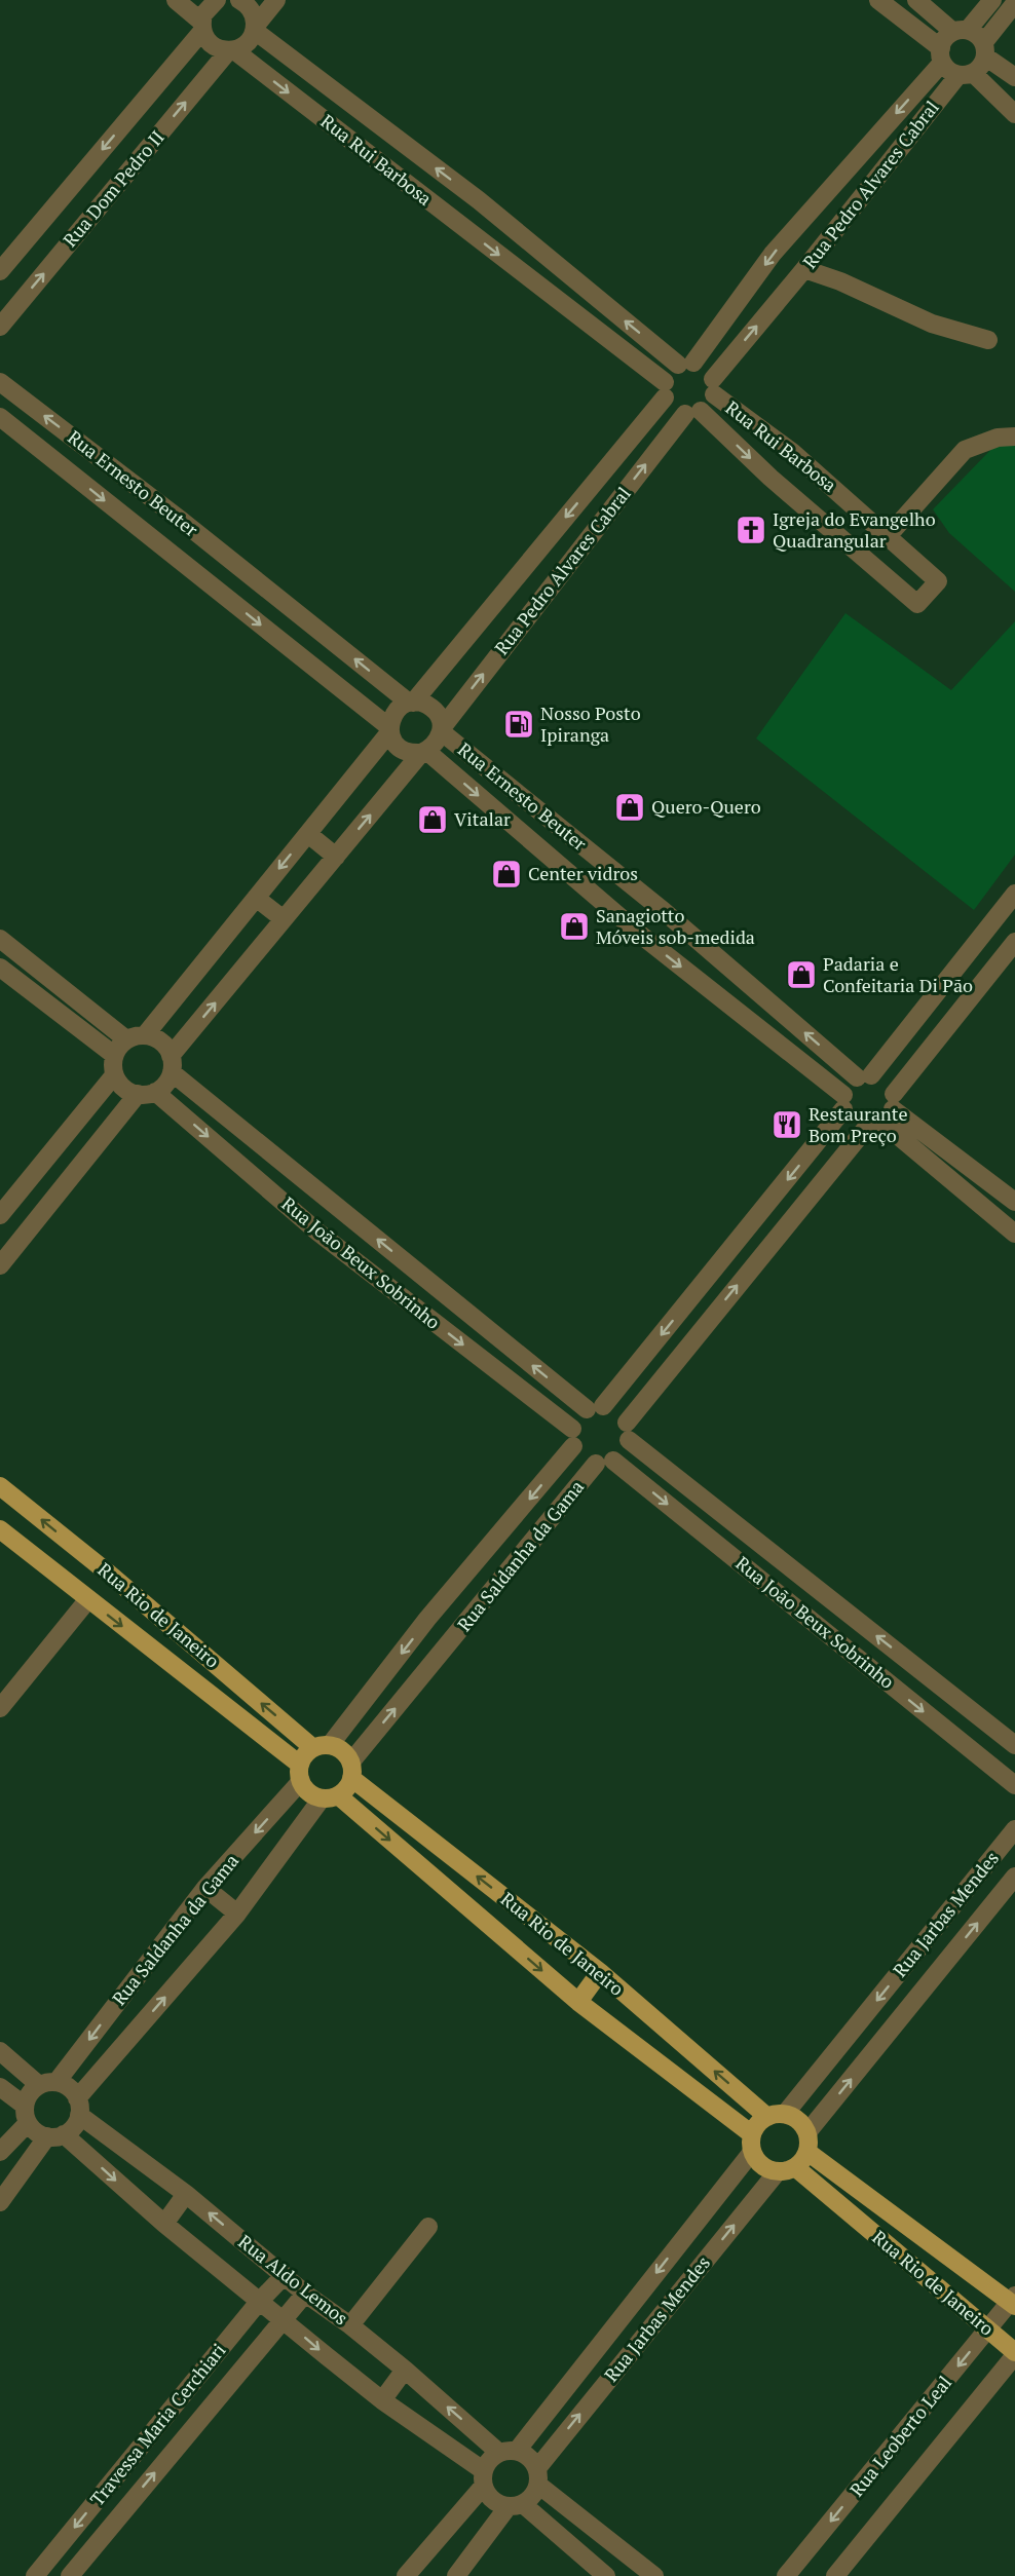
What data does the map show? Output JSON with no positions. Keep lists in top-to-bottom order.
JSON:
{
  "streets": {
    "main road": ["Rua Rio de Janeiro"],
    "street": [
      "Rua Rui Barbosa",
      "Rua Pedro Alvares Cabral",
      "Rua Dom Pedro II",
      "Rua Ernesto Beuter",
      "Rua João Beux Sobrinho",
      "Rua Saldanha da Gama",
      "Rua Jarbas Mendes",
      "Rua Aldo Lemos",
      "Travessa Maria Cerchiari",
      "Rua Leoberto Leal"
    ]
  },
  "crossings": [
    ["Rua Rui Barbosa", "Rua Pedro Alvares Cabral"],
    ["Rua Rui Barbosa", "Rua Dom Pedro II"],
    ["Rua Pedro Alvares Cabral", "Rua Ernesto Beuter"],
    ["Rua João Beux Sobrinho", "Rua Saldanha da Gama"],
    ["Rua Saldanha da Gama", "Rua Rio de Janeiro"],
    ["Rua Saldanha da Gama", "Rua Aldo Lemos"],
    ["Rua Rio de Janeiro", "Rua Jarbas Mendes"],
    ["Rua Rio de Janeiro", "Rua Leoberto Leal"],
    ["Rua Jarbas Mendes", "Rua Aldo Lemos"],
    ["Rua Aldo Lemos", "Travessa Maria Cerchiari"]
  ],
  "places": {
    "church": ["Igreja do Evangelho Quadrangular"],
    "fuel station": ["Nosso Posto Ipiranga"],
    "shop": [
      "Quero-Quero",
      "Vitalar",
      "Center vidros",
      "Sanagiotto Móveis sob-medida",
      "Padaria e Confeitaria Di Pão"
    ],
    "restaurant": ["Restaurante Bom Preço"]
  }
}
